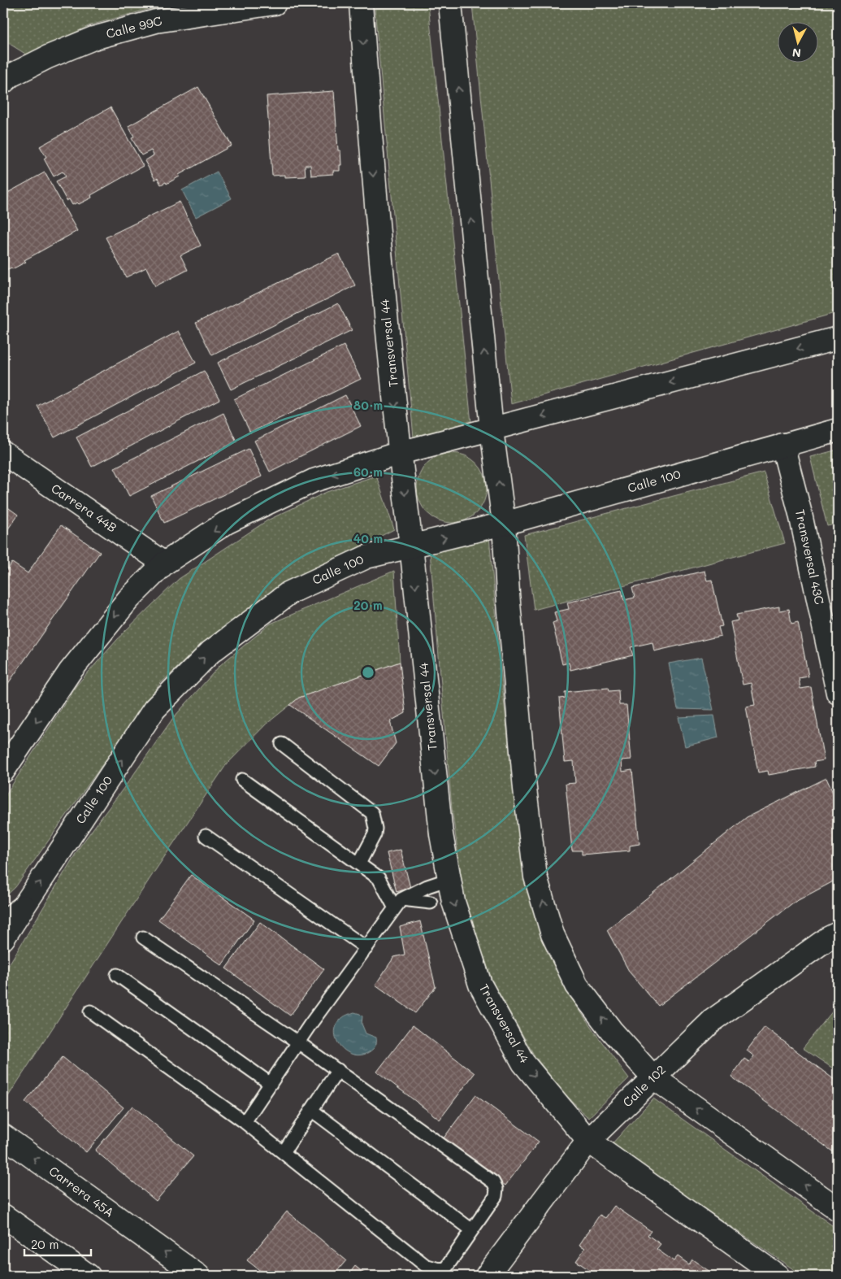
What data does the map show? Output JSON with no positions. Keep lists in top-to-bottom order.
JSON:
{
  "streets": {
    "street": [
      "Calle 99C",
      "Transversal 44",
      "Calle 100",
      "Carrera 44B",
      "Transversal 43C",
      "Calle 102",
      "Carrera 45A"
    ]
  },
  "crossings": [
    ["Transversal 44", "Calle 100"],
    ["Transversal 44", "Calle 102"],
    ["Calle 100", "Transversal 43C"]
  ],
  "scale_bar": "20 m",
  "north": "bottom",
  "rings": [
    "80 m",
    "60 m",
    "40 m",
    "20 m"
  ]
}
